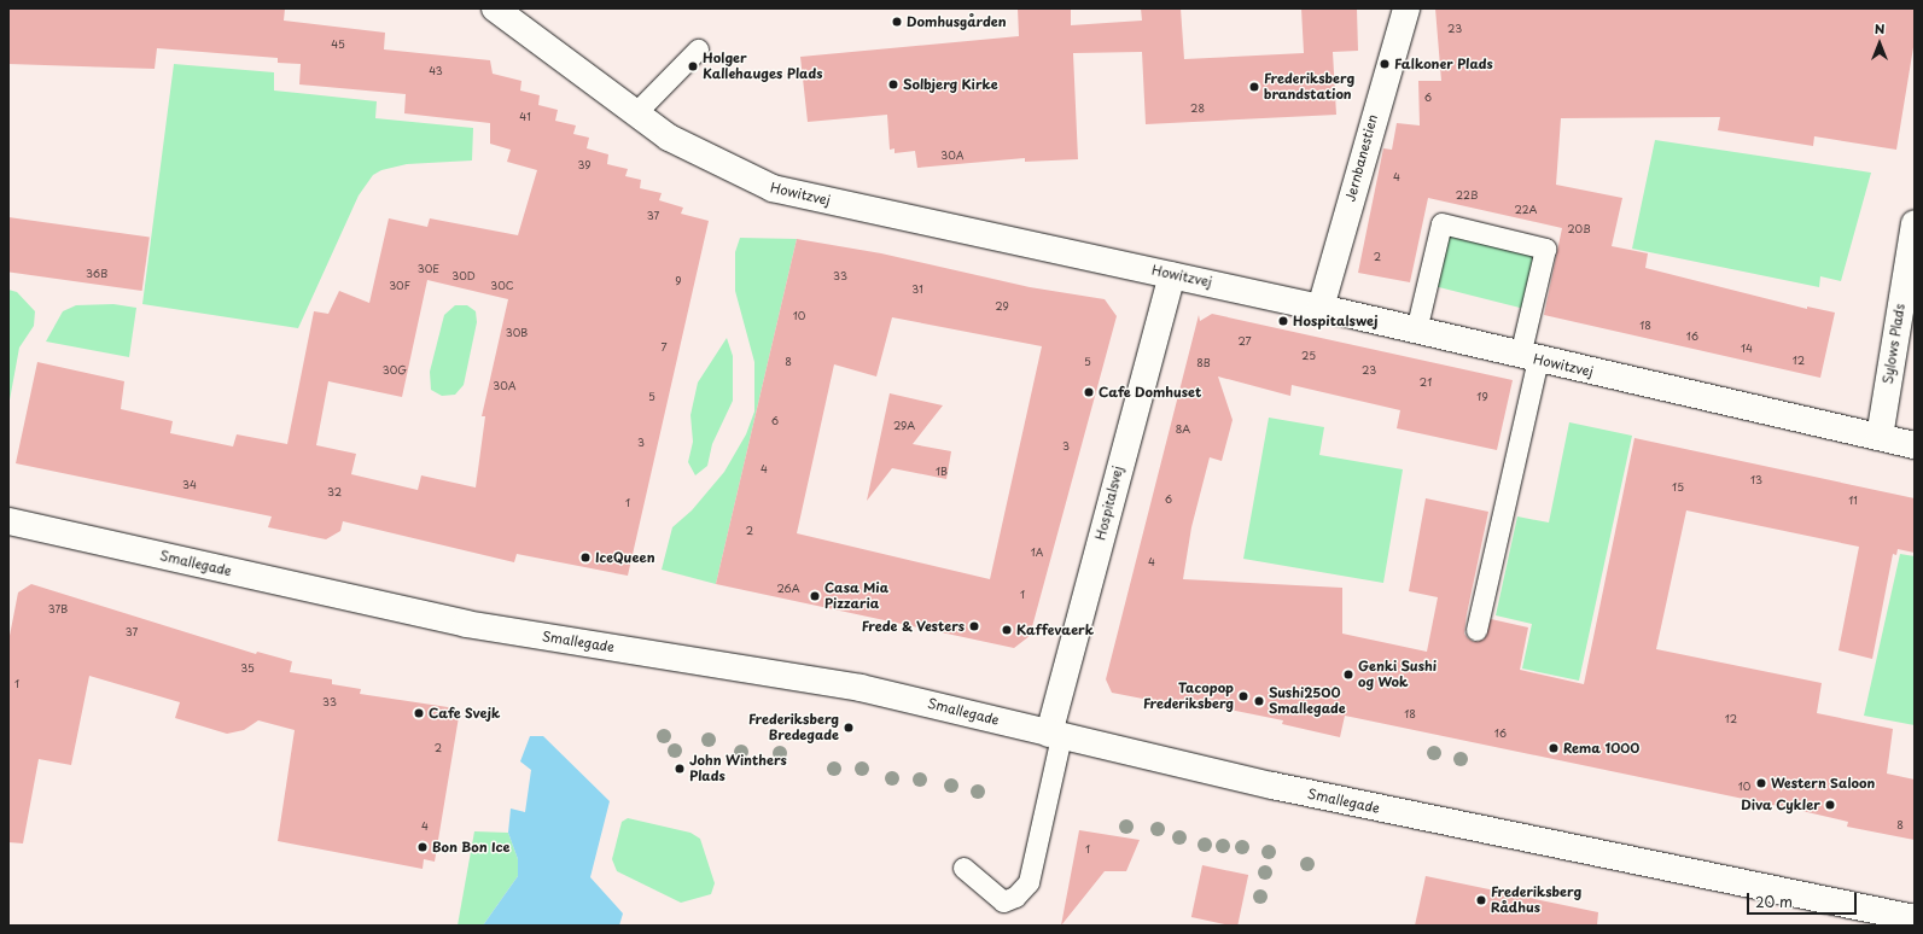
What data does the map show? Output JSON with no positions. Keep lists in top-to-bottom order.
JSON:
{
  "streets": {
    "street": [
      "Jernbanestien",
      "Howitzvej",
      "Sylows Plads",
      "Hospitalsvej",
      "Smallegade"
    ]
  },
  "crossings": [
    ["Jernbanestien", "Howitzvej"],
    ["Howitzvej", "Sylows Plads"],
    ["Howitzvej", "Hospitalsvej"],
    ["Hospitalsvej", "Smallegade"]
  ],
  "places": [
    "Domhusgården",
    "Falkoner Plads",
    "Holger Kallehauges Plads",
    "Solbjerg Kirke",
    "Frederiksberg brandstation",
    "Hospitalswej",
    "Cafe Domhuset",
    "IceQueen",
    "Casa Mia Pizzaria",
    "Frede & Vesters",
    "Kaffevaerk",
    "Genki Sushi og Wok",
    "Tacopop Frederiksberg",
    "Sushi2500 Smallegade",
    "Cafe Svejk",
    "Frederiksberg Bredegade",
    "Rema 1000",
    "John Winthers Plads",
    "Western Saloon",
    "Diva Cykler",
    "Bon Bon Ice",
    "Frederiksberg Rådhus"
  ],
  "house_numbers": [
    "23",
    "45",
    "43",
    "6",
    "28",
    "41",
    "30A",
    "39",
    "4",
    "22B",
    "22A",
    "37",
    "20B",
    "2",
    "30E",
    "36B",
    "30D",
    "33",
    "9",
    "30F",
    "30C",
    "31",
    "29",
    "10",
    "18",
    "30B",
    "16",
    "27",
    "7",
    "14",
    "25",
    "12",
    "8",
    "5",
    "8B",
    "30G",
    "23",
    "21",
    "30A",
    "5",
    "19",
    "6",
    "29A",
    "8A",
    "3",
    "3",
    "4",
    "1B",
    "13",
    "34",
    "15",
    "32",
    "6",
    "11",
    "1",
    "2",
    "1A",
    "4",
    "26A",
    "1",
    "37B",
    "37",
    "35",
    "1",
    "33",
    "18",
    "12",
    "16",
    "2",
    "10",
    "8",
    "4",
    "1"
  ],
  "scale_bar": "20 m",
  "north": "top"
}
